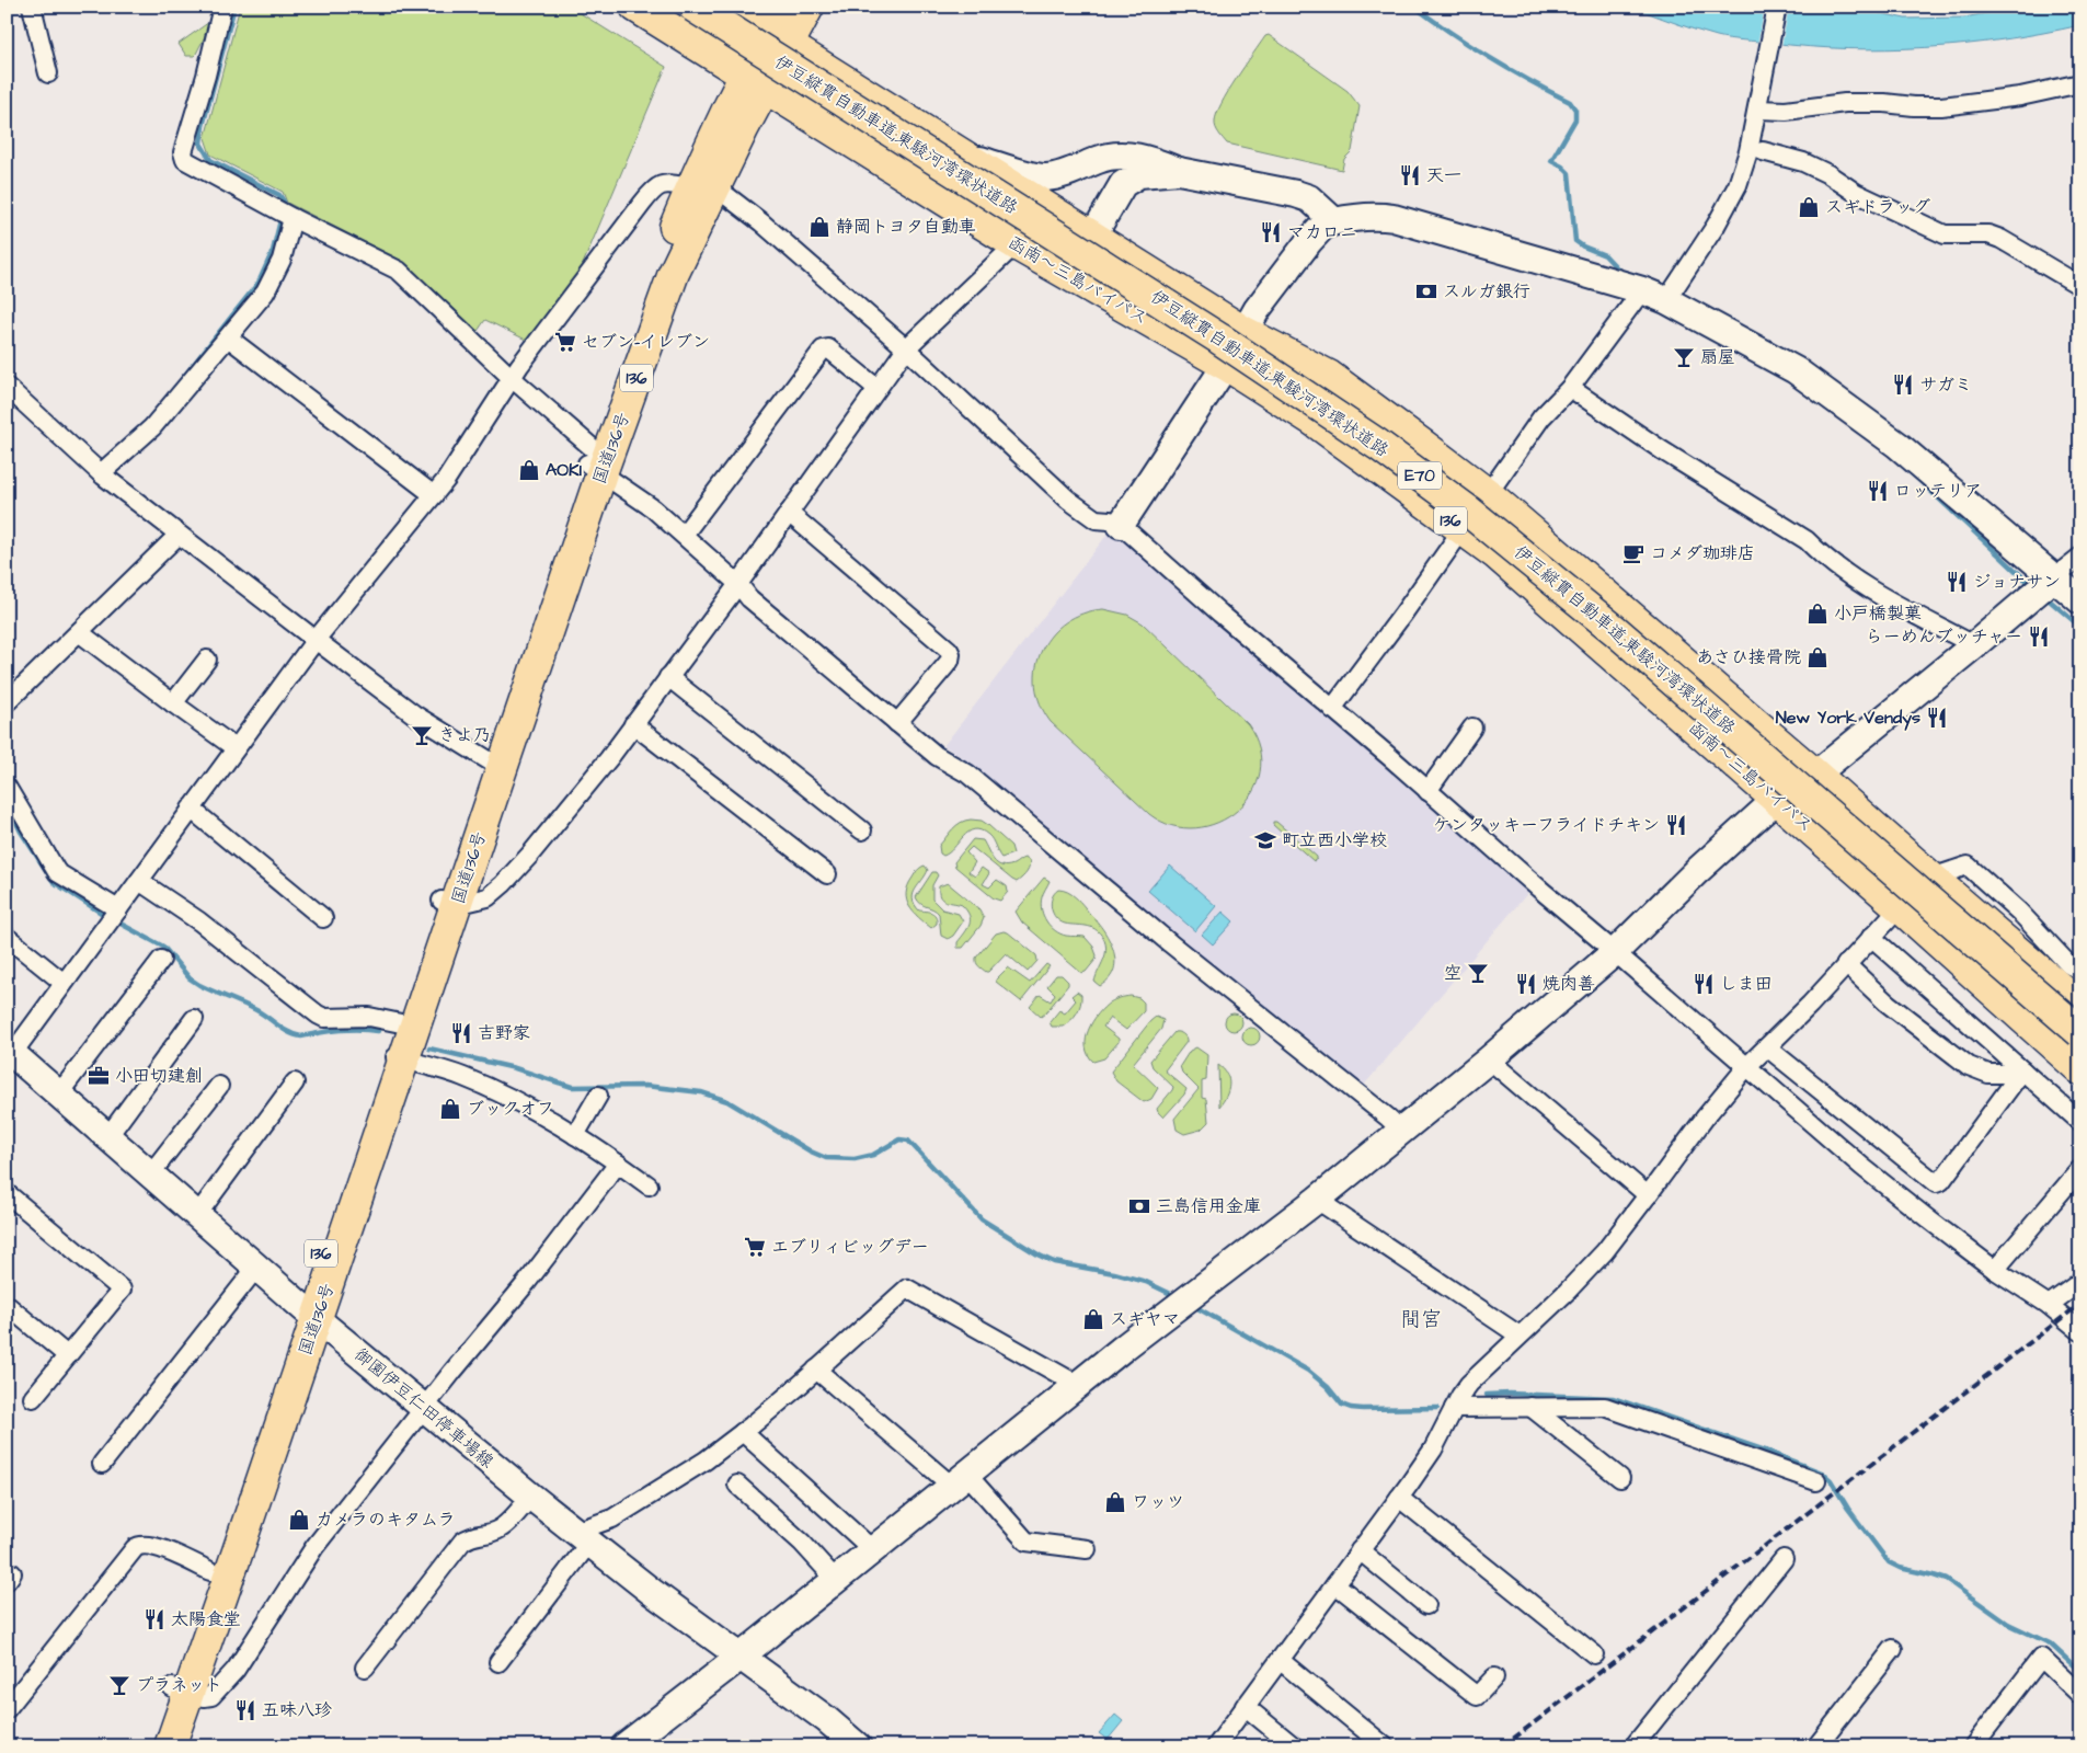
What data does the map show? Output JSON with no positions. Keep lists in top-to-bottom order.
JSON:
{
  "streets": {
    "highway": [
      "伊豆縦貫自動車道;東駿河湾環状道路",
      "函南～三島バイパス",
      "136",
      "国道136号",
      "E70"
    ],
    "street": ["御園伊豆仁田停車場線"]
  },
  "crossings": [
    ["函南～三島バイパス", "136"],
    ["函南～三島バイパス", "国道136号"],
    ["136", "国道136号"],
    ["国道136号", "御園伊豆仁田停車場線"]
  ],
  "districts": ["間宮"],
  "places": {
    "restaurant": [
      "天一",
      "マカロニ",
      "サガミ",
      "ロッテリア",
      "ジョナサン",
      "らーめんブッチャー",
      "New York Vendys",
      "ケンタッキーフライドチキン",
      "焼肉善",
      "しま田",
      "吉野家",
      "太陽食堂",
      "五味八珍"
    ],
    "shop": [
      "スギドラッグ",
      "静岡トヨタ自動車",
      "AOKI",
      "小戸橋製菓",
      "あさひ接骨院",
      "ブックオフ",
      "スギヤマ",
      "ワッツ",
      "カメラのキタムラ"
    ],
    "bank": ["スルガ銀行", "三島信用金庫"],
    "supermarket": ["セブン-イレブン", "エブリィビッグデー"],
    "bar": [
      "扇屋",
      "きよ乃",
      "空",
      "プラネット"
    ],
    "cafe": ["コメダ珈琲店"],
    "school or university": ["町立西小学校"],
    "office": ["小田切建創"]
  }
}
